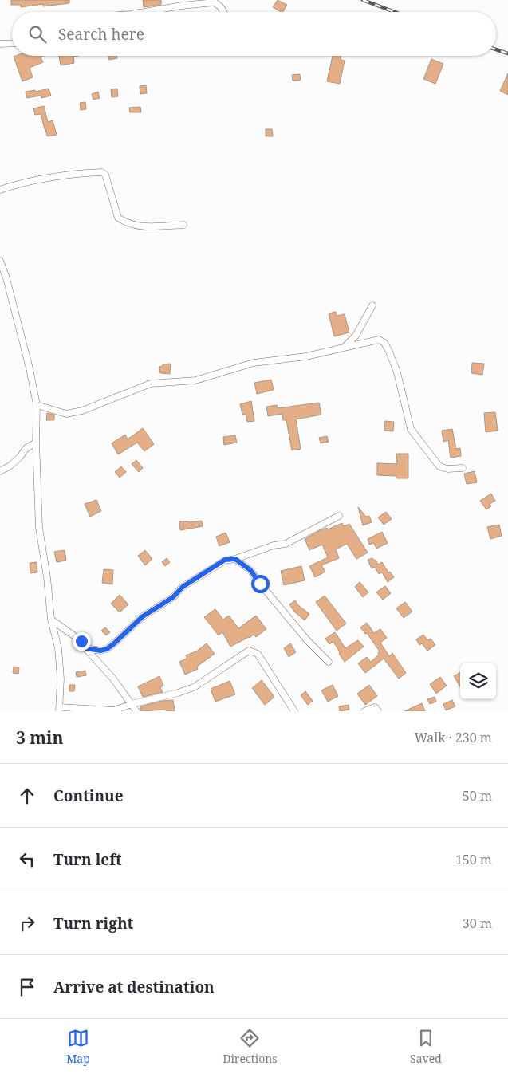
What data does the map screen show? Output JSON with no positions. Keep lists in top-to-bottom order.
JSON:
{
  "page": {
    "search": "Search here",
    "heading": ["3 min", "Walk · 230 m"],
    "list": [
      ["Continue", "50 m"],
      ["Turn left", "150 m"],
      ["Turn right", "30 m"],
      "Arrive at destination"
    ],
    "nav": ["Map", "Directions", "Saved"]
  }
}
